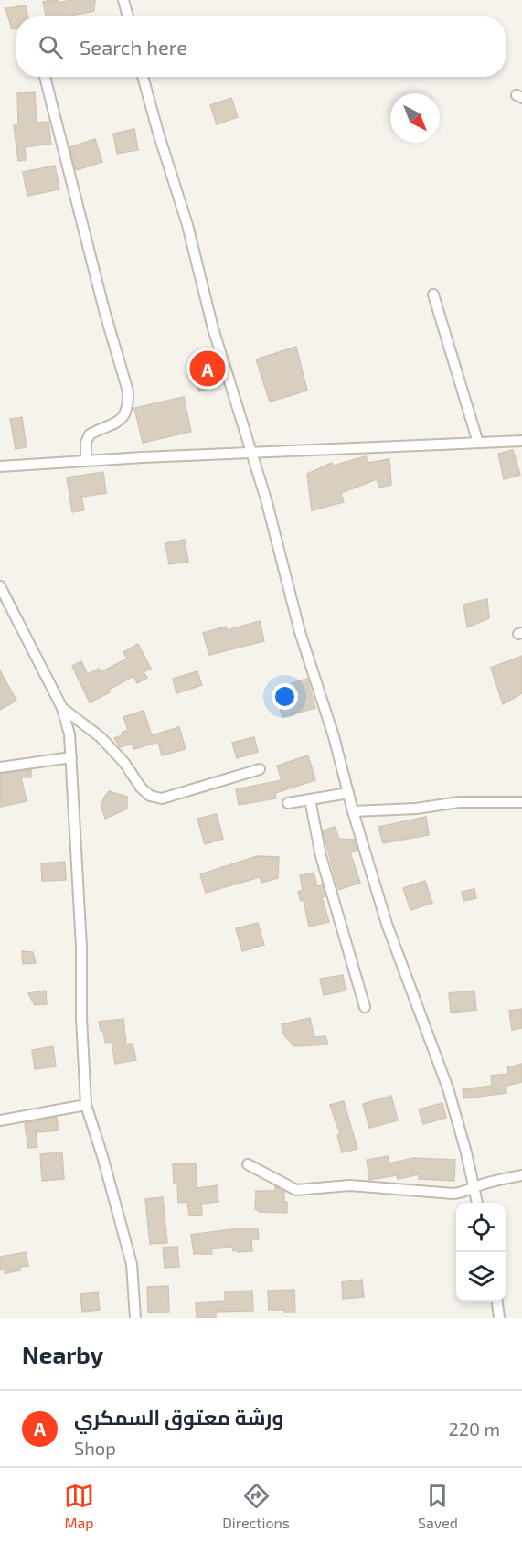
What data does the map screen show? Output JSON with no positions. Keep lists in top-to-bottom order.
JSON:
{
  "north": "bottom right",
  "page": {
    "search": "Search here",
    "pins": "A",
    "heading": "Nearby",
    "list": [
      {
        "mark": "A",
        "name": "ورشة معتوق السمكري",
        "note": "Shop",
        "value": "220 m"
      }
    ],
    "nav": ["Map", "Directions", "Saved"]
  }
}
